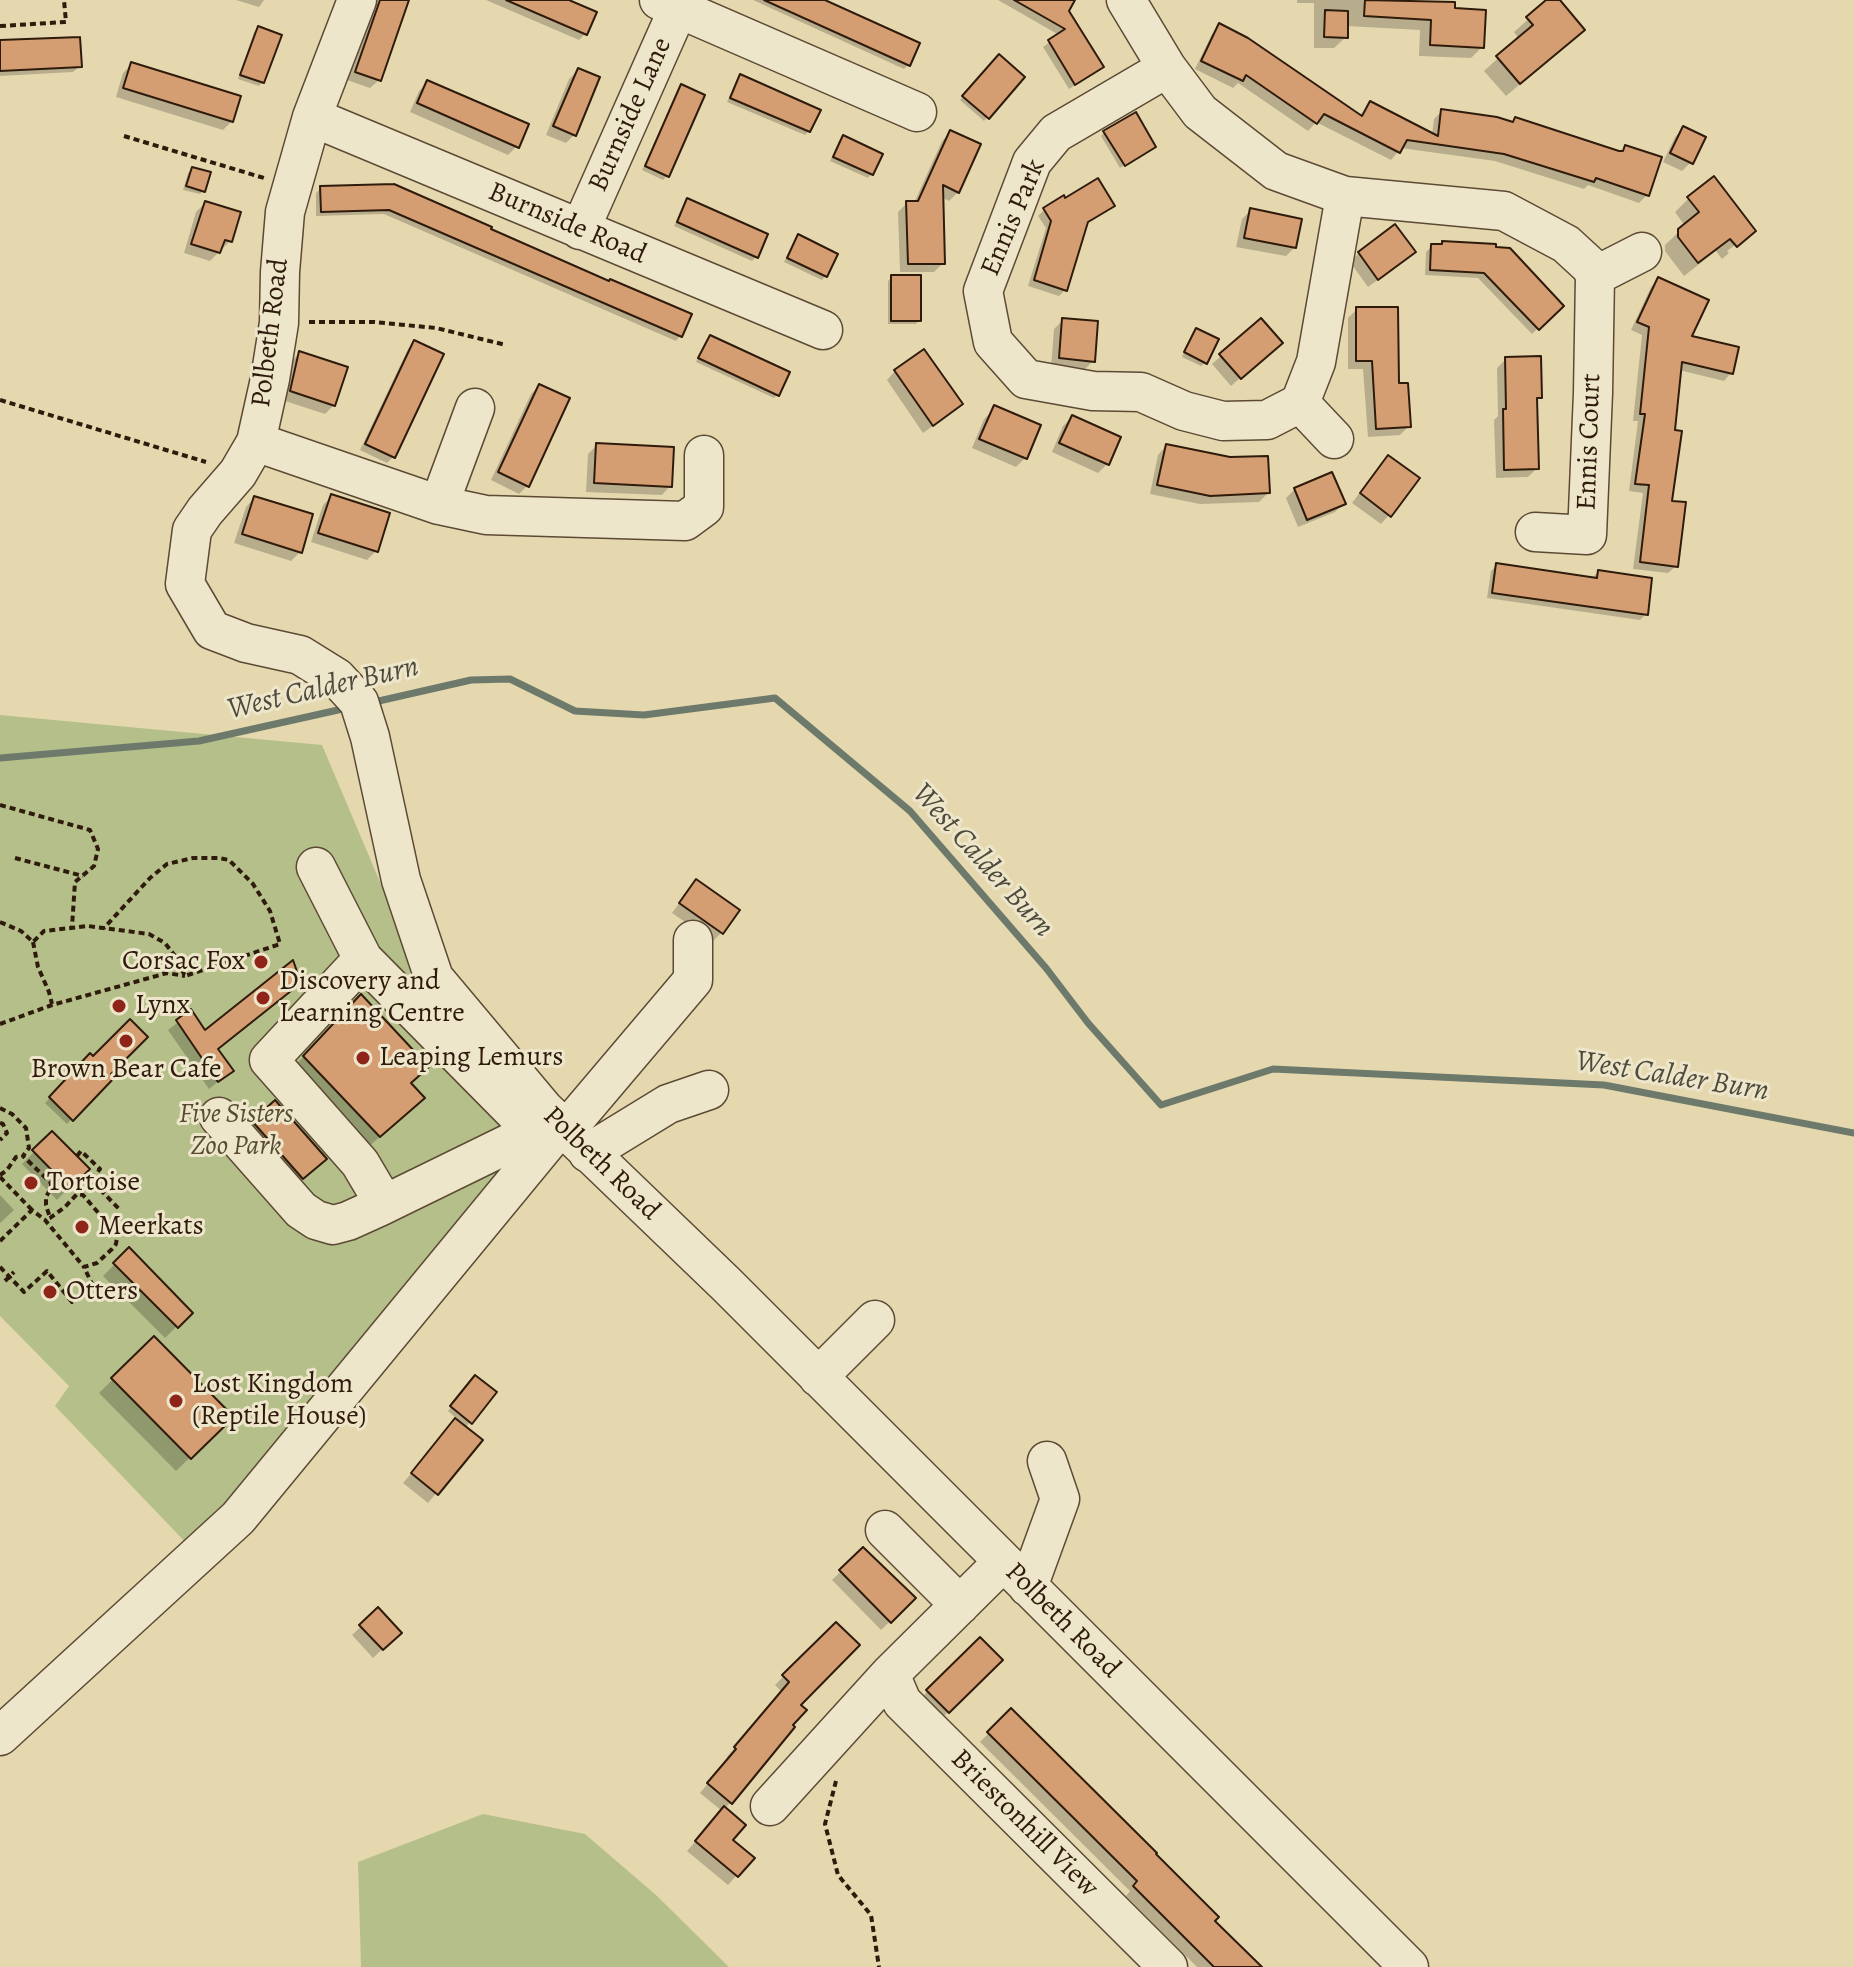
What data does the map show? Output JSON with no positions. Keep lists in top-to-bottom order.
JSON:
{
  "streets": {
    "street": [
      "Burnside Lane",
      "Ennis Park",
      "Burnside Road",
      "Polbeth Road",
      "Ennis Court",
      "Briestonhill View"
    ]
  },
  "crossings": [
    ["Burnside Lane", "Burnside Road"],
    ["Burnside Road", "Polbeth Road"]
  ],
  "water": ["West Calder Burn"],
  "parks": ["Five Sisters Zoo Park"],
  "places": [
    "Corsac Fox",
    "Discovery and Learning Centre",
    "Lynx",
    "Brown Bear Cafe",
    "Leaping Lemurs",
    "Tortoise",
    "Meerkats",
    "Otters",
    "Lost Kingdom (Reptile House)"
  ]
}
